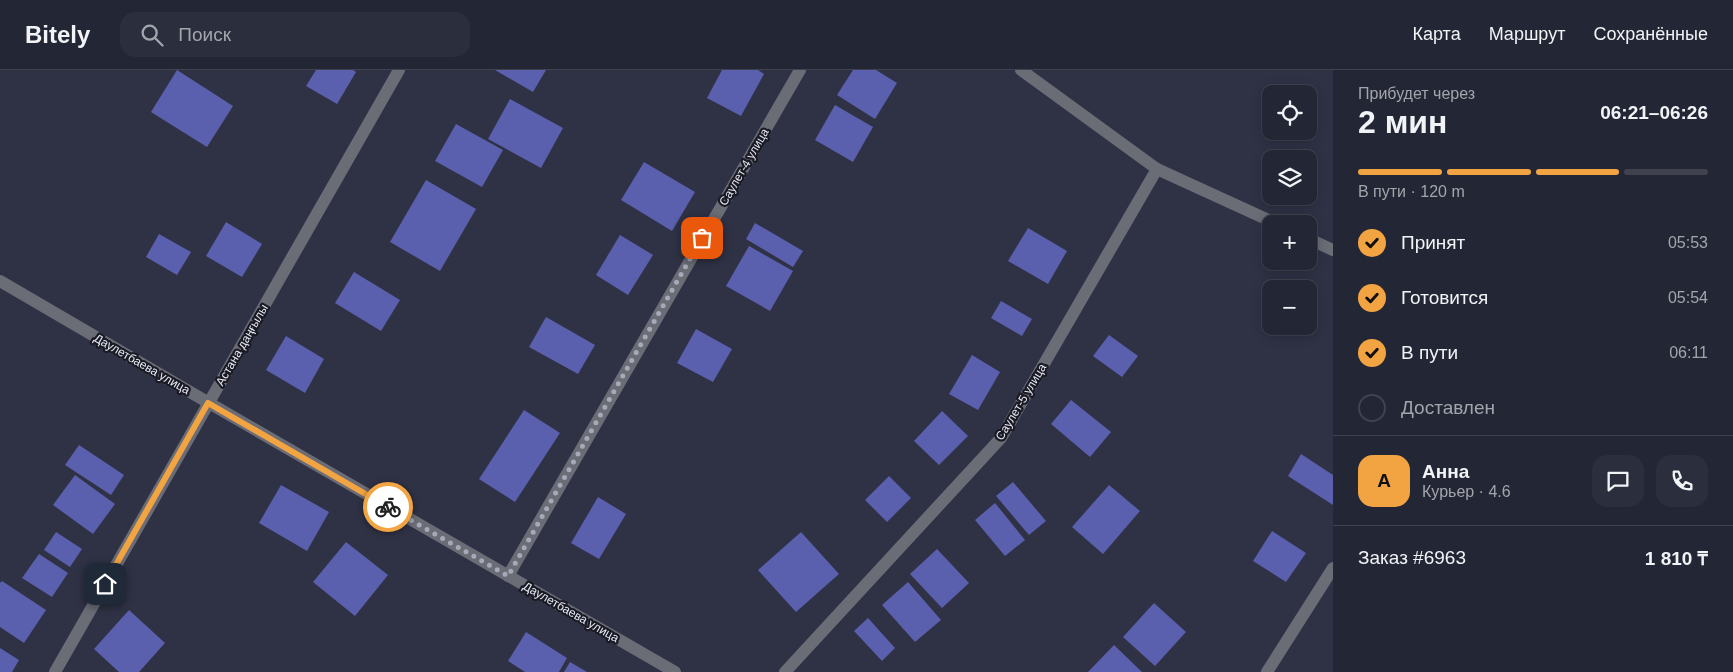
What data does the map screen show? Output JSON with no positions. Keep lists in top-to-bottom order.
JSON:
{
  "streets": {
    "street": [
      "Саулет-4 улица",
      "Астана даңғылы",
      "Даулетбаева улица",
      "Саулет-5 улица"
    ]
  },
  "crossings": [
    ["Саулет-4 улица", "Даулетбаева улица"],
    ["Астана даңғылы", "Даулетбаева улица"]
  ],
  "page": {
    "header": "Bitely",
    "search": "Поиск",
    "nav": ["Карта", "Маршрут", "Сохранённые"],
    "heading": ["2 мин", "Прибудет через", "06:21–06:26"],
    "panel": [
      "Анна",
      "Курьер · 4.6",
      "Заказ #6963",
      "1 810 ₸"
    ],
    "map_buttons": ["+", "−"],
    "bar": "В пути · 120 m",
    "list": [
      ["Принят", "05:53"],
      ["Готовится", "05:54"],
      ["В пути", "06:11"],
      "Доставлен"
    ],
    "round": "А"
  }
}
